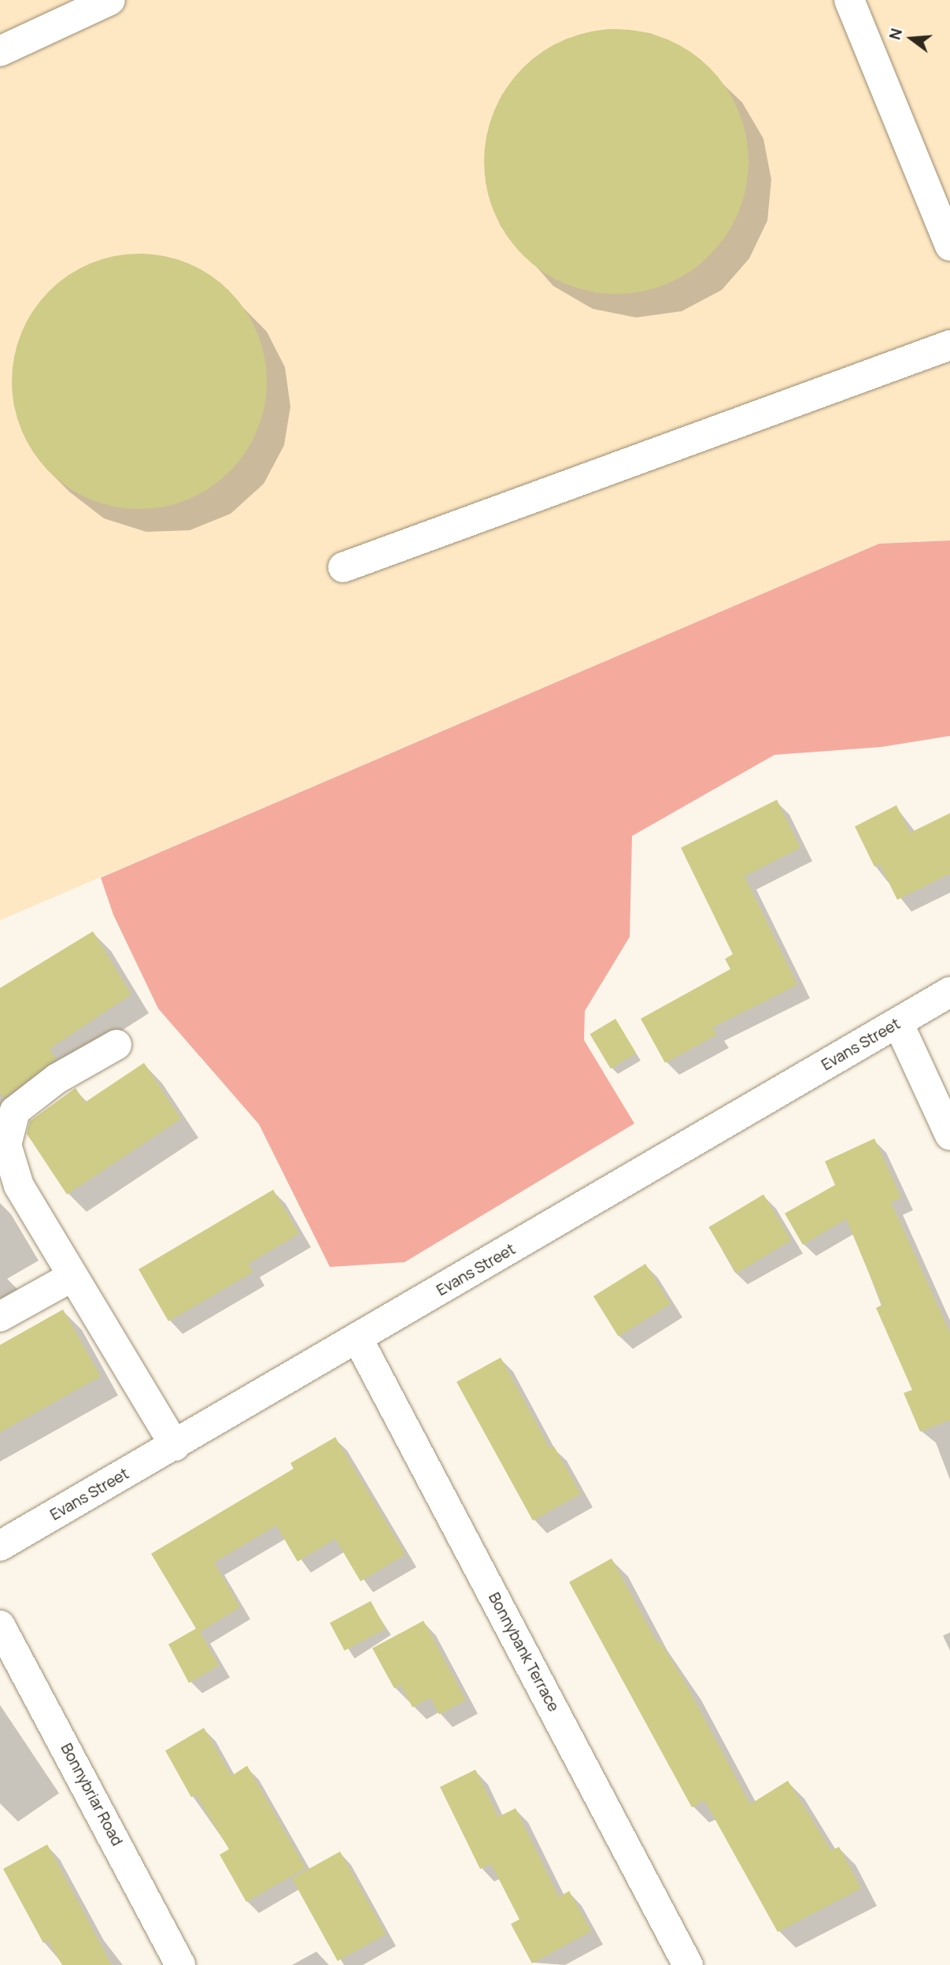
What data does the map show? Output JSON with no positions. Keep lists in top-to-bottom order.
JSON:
{
  "streets": {
    "street": ["Evans Street", "Bonnybank Terrace", "Bonnybriar Road"]
  },
  "crossings": [
    ["Evans Street", "Bonnybank Terrace"]
  ],
  "north": "left"
}
